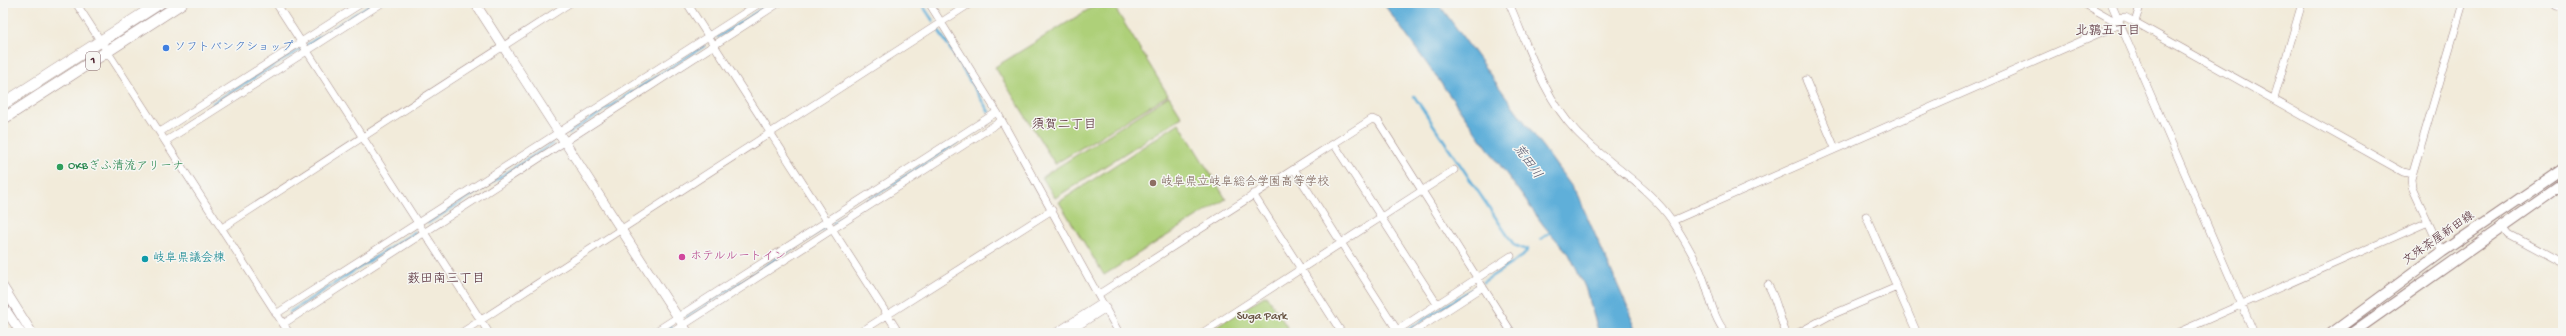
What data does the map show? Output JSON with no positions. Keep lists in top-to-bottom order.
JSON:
{
  "streets": {
    "main road": ["1", "文殊茶屋新田線"]
  },
  "districts": ["北鶉五丁目", "須賀二丁目", "薮田南三丁目"],
  "water": ["荒田川"],
  "parks": ["Suga Park"],
  "places": [
    "ソフトバンクショップ",
    "OKBぎふ清流アリーナ",
    "岐阜県立岐阜総合学園高等学校",
    "ホテルルートイン",
    "岐阜県議会棟"
  ]
}
